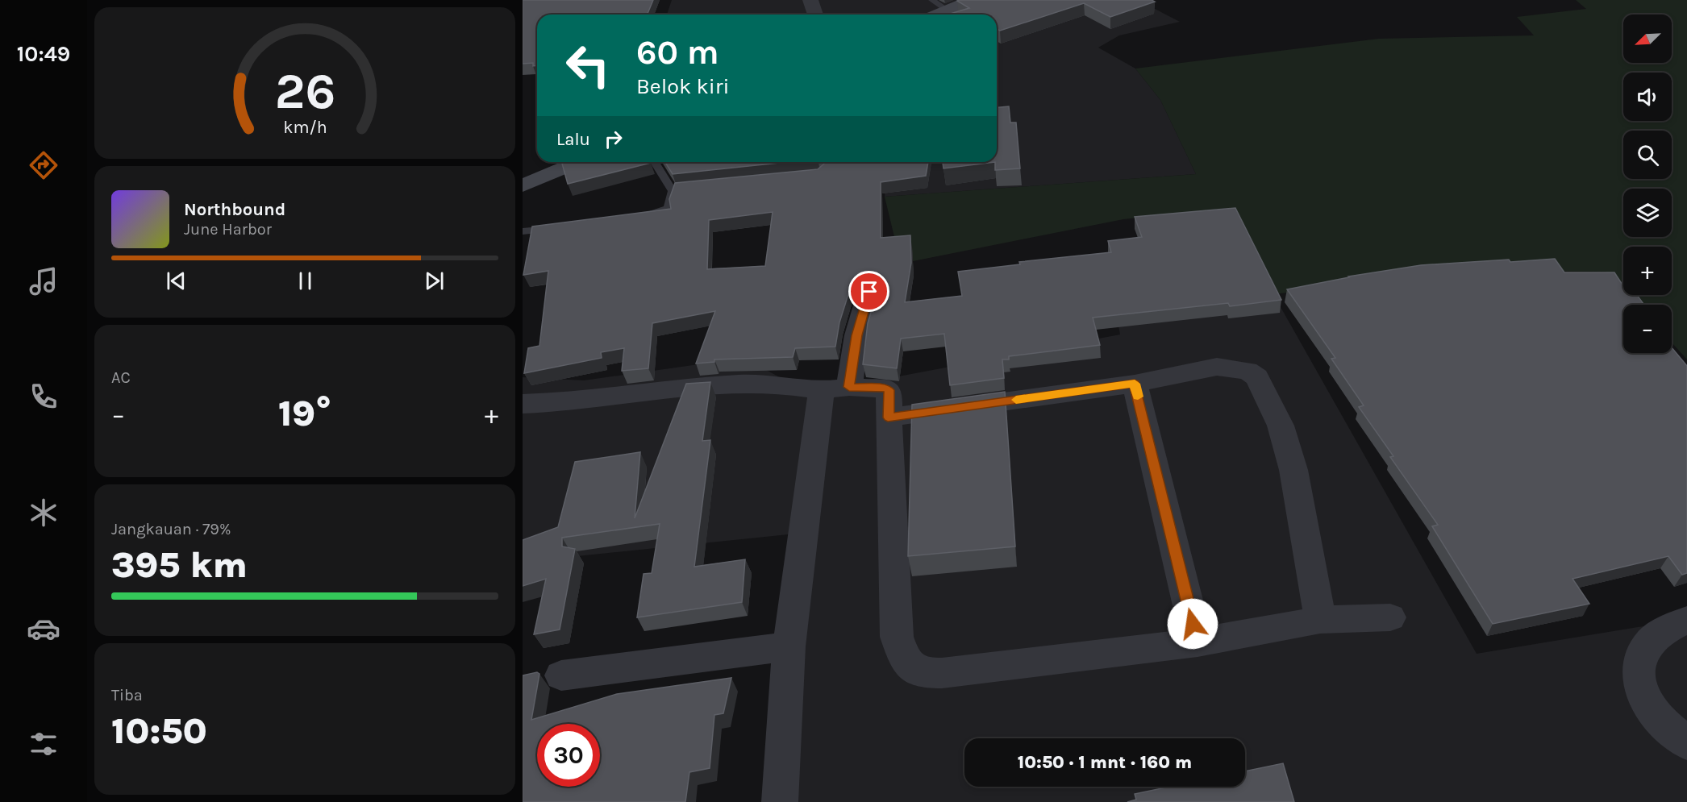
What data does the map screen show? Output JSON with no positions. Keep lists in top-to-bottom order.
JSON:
{
  "north": "bottom left",
  "page": {
    "tabs": "10:49",
    "map_buttons": ["+", "−"],
    "turn": ["60 m", "Belok kiri"],
    "then": "Lalu",
    "song": ["Northbound", "June Harbor"],
    "tile": [
      "AC",
      ["Jangkauan · 79%", "395 km"],
      ["Tiba", "10:50"]
    ],
    "heat": ["−", "19°", "+"],
    "limit": "30",
    "trip": "10:50 · 1 mnt · 160 m",
    "gauge": ["26", "km/h"]
  }
}
